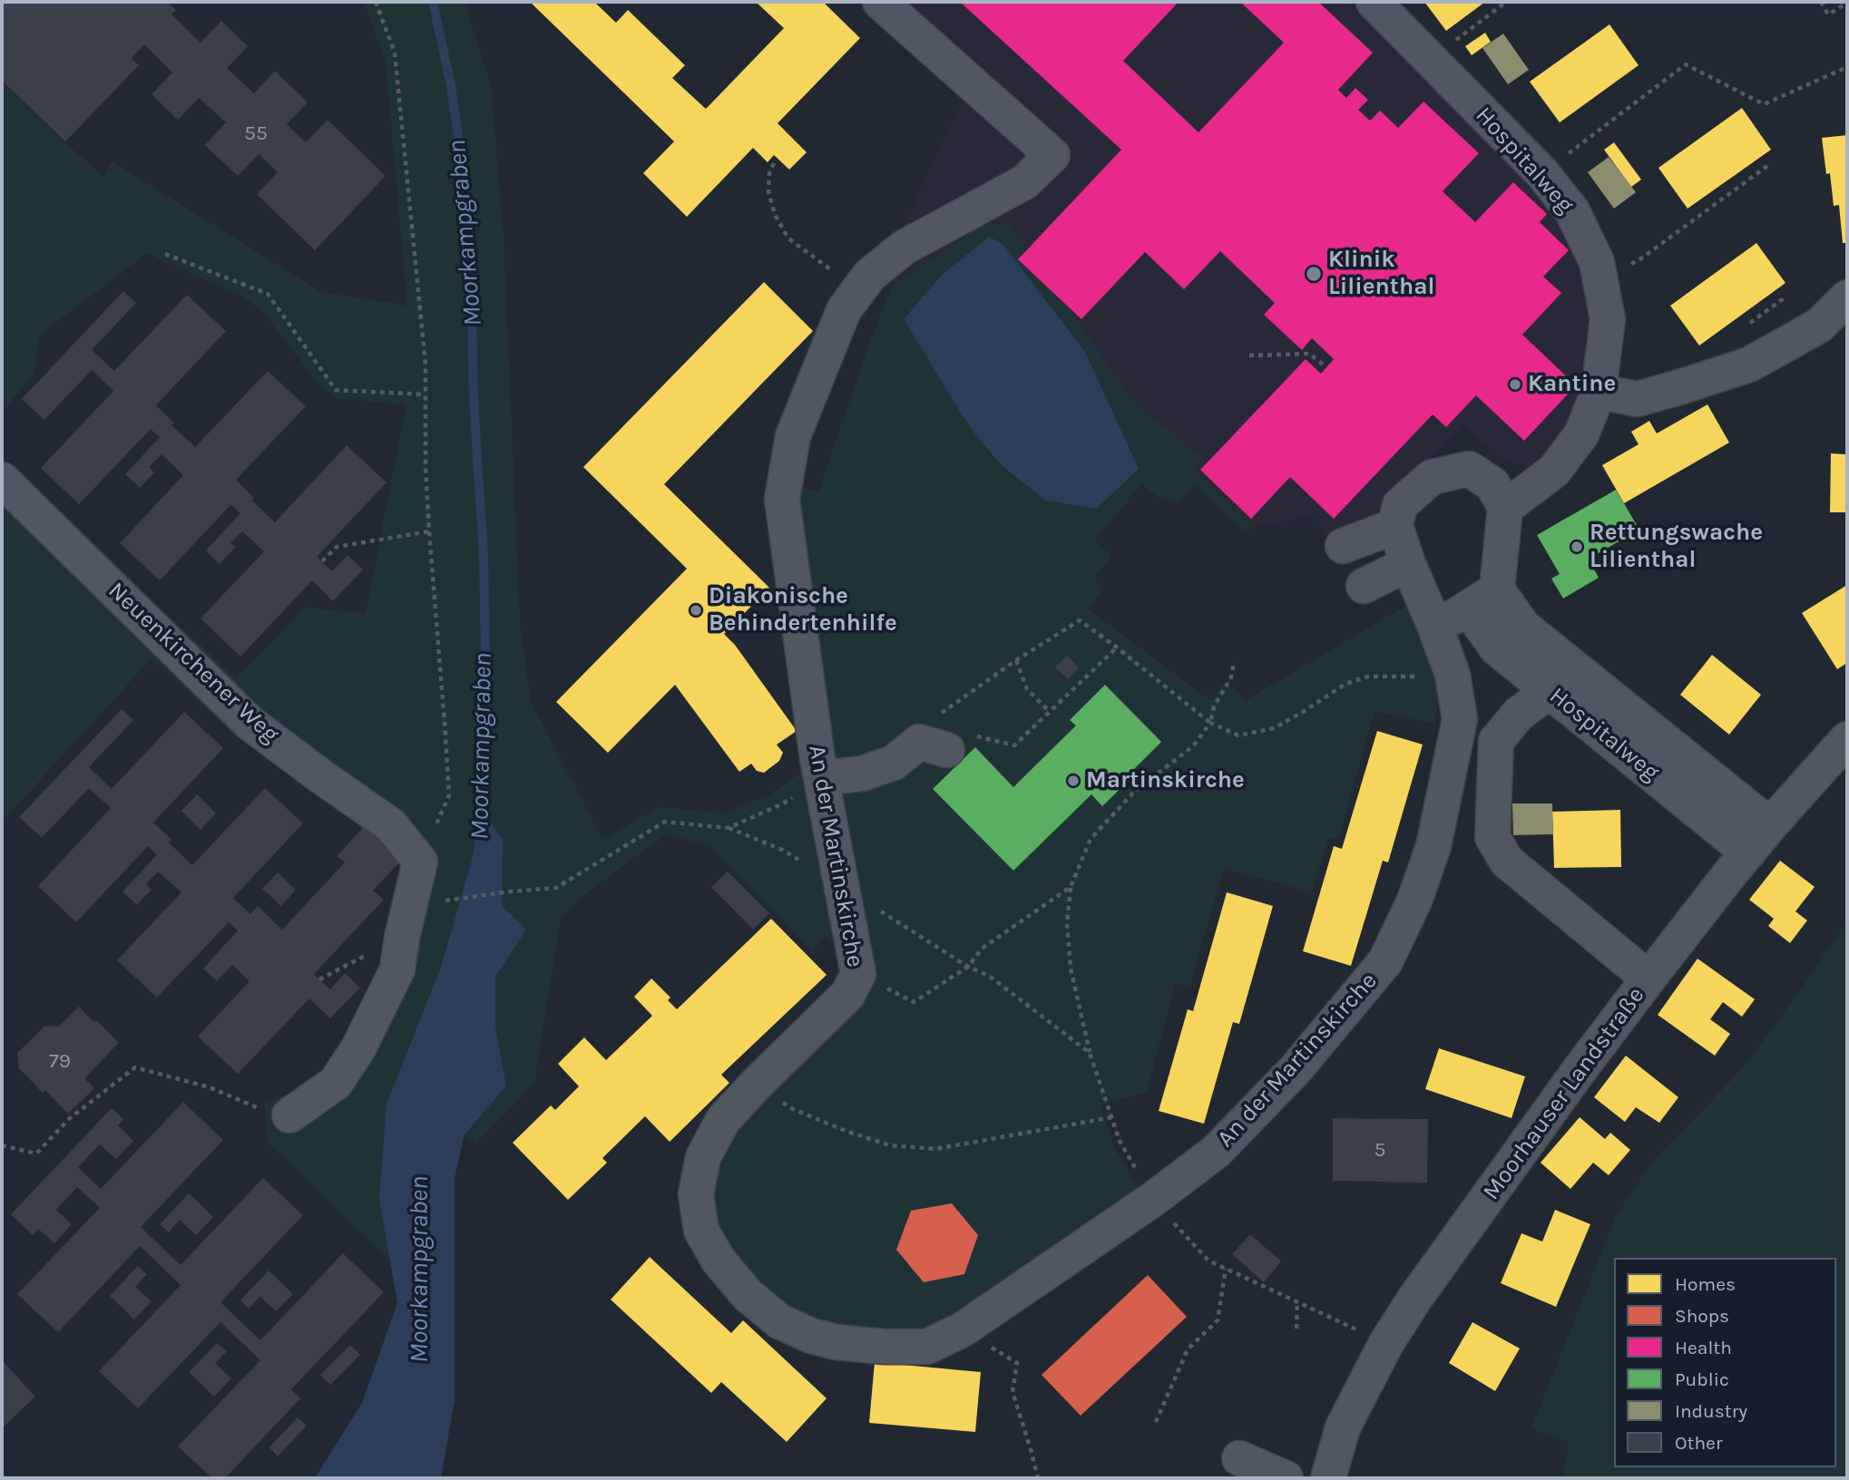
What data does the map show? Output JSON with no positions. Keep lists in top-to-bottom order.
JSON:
{
  "streets": {
    "street": [
      "Hospitalweg",
      "Neuenkirchener Weg",
      "An der Martinskirche",
      "Moorhauser Landstraße"
    ]
  },
  "crossings": [
    ["Hospitalweg", "An der Martinskirche"],
    ["Hospitalweg", "Moorhauser Landstraße"]
  ],
  "water": ["Moorkampgraben"],
  "places": [
    "Klinik Lilienthal",
    "Kantine",
    "Rettungswache Lilienthal",
    "Diakonische Behindertenhilfe",
    "Martinskirche"
  ],
  "house_numbers": ["55", "79", "5"],
  "legend": [
    "Homes",
    "Shops",
    "Health",
    "Public",
    "Industry",
    "Other"
  ]
}
